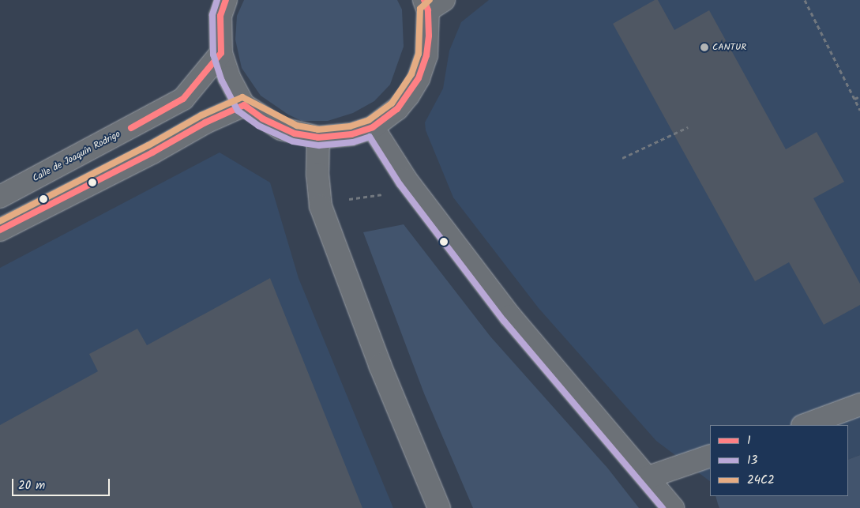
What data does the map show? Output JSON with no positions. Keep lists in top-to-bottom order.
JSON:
{
  "streets": {
    "street": ["Calle de Joaquín Rodrigo"]
  },
  "places": ["CANTUR"],
  "lines": ["transit line 1", "transit line 13", "transit line 24C2"],
  "legend": ["1", "13", "24C2"],
  "scale_bar": "20 m"
}
